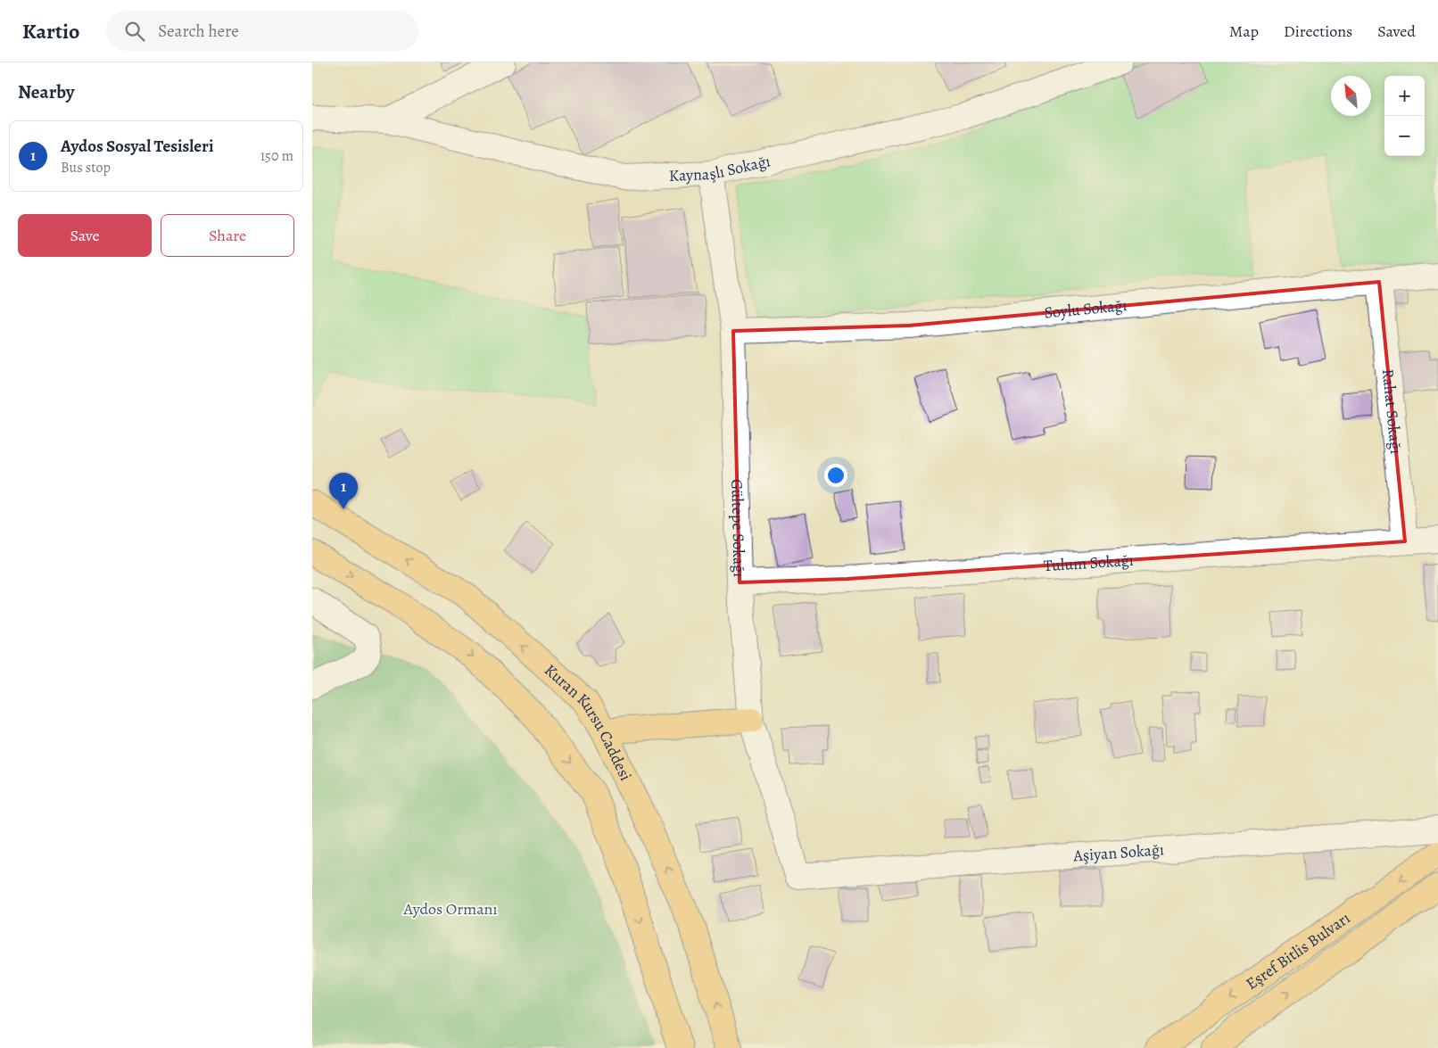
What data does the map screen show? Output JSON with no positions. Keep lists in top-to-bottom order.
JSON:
{
  "streets": {
    "main road": ["Kuran Kursu Caddesi", "Eşref Bitlis Bulvarı"],
    "street": [
      "Kaynaşlı Sokağı",
      "Soylu Sokağı",
      "Rahat Sokağı",
      "Gültepe Sokağı",
      "Tulum Sokağı",
      "Aşiyan Sokağı"
    ]
  },
  "crossings": [
    ["Kaynaşlı Sokağı", "Gültepe Sokağı"],
    ["Soylu Sokağı", "Rahat Sokağı"],
    ["Soylu Sokağı", "Gültepe Sokağı"],
    ["Rahat Sokağı", "Tulum Sokağı"],
    ["Gültepe Sokağı", "Tulum Sokağı"],
    ["Gültepe Sokağı", "Aşiyan Sokağı"]
  ],
  "parks": ["Aydos Ormanı"],
  "north": "top left",
  "page": {
    "header": "Kartio",
    "search": "Search here",
    "nav": ["Map", "Directions", "Saved"],
    "heading": "Nearby",
    "map_buttons": ["+", "−"],
    "list": [
      {
        "mark": "1",
        "name": "Aydos Sosyal Tesisleri",
        "note": "Bus stop",
        "value": "150 m"
      }
    ],
    "buttons": ["Save", "Share"],
    "pins": "1"
  }
}
